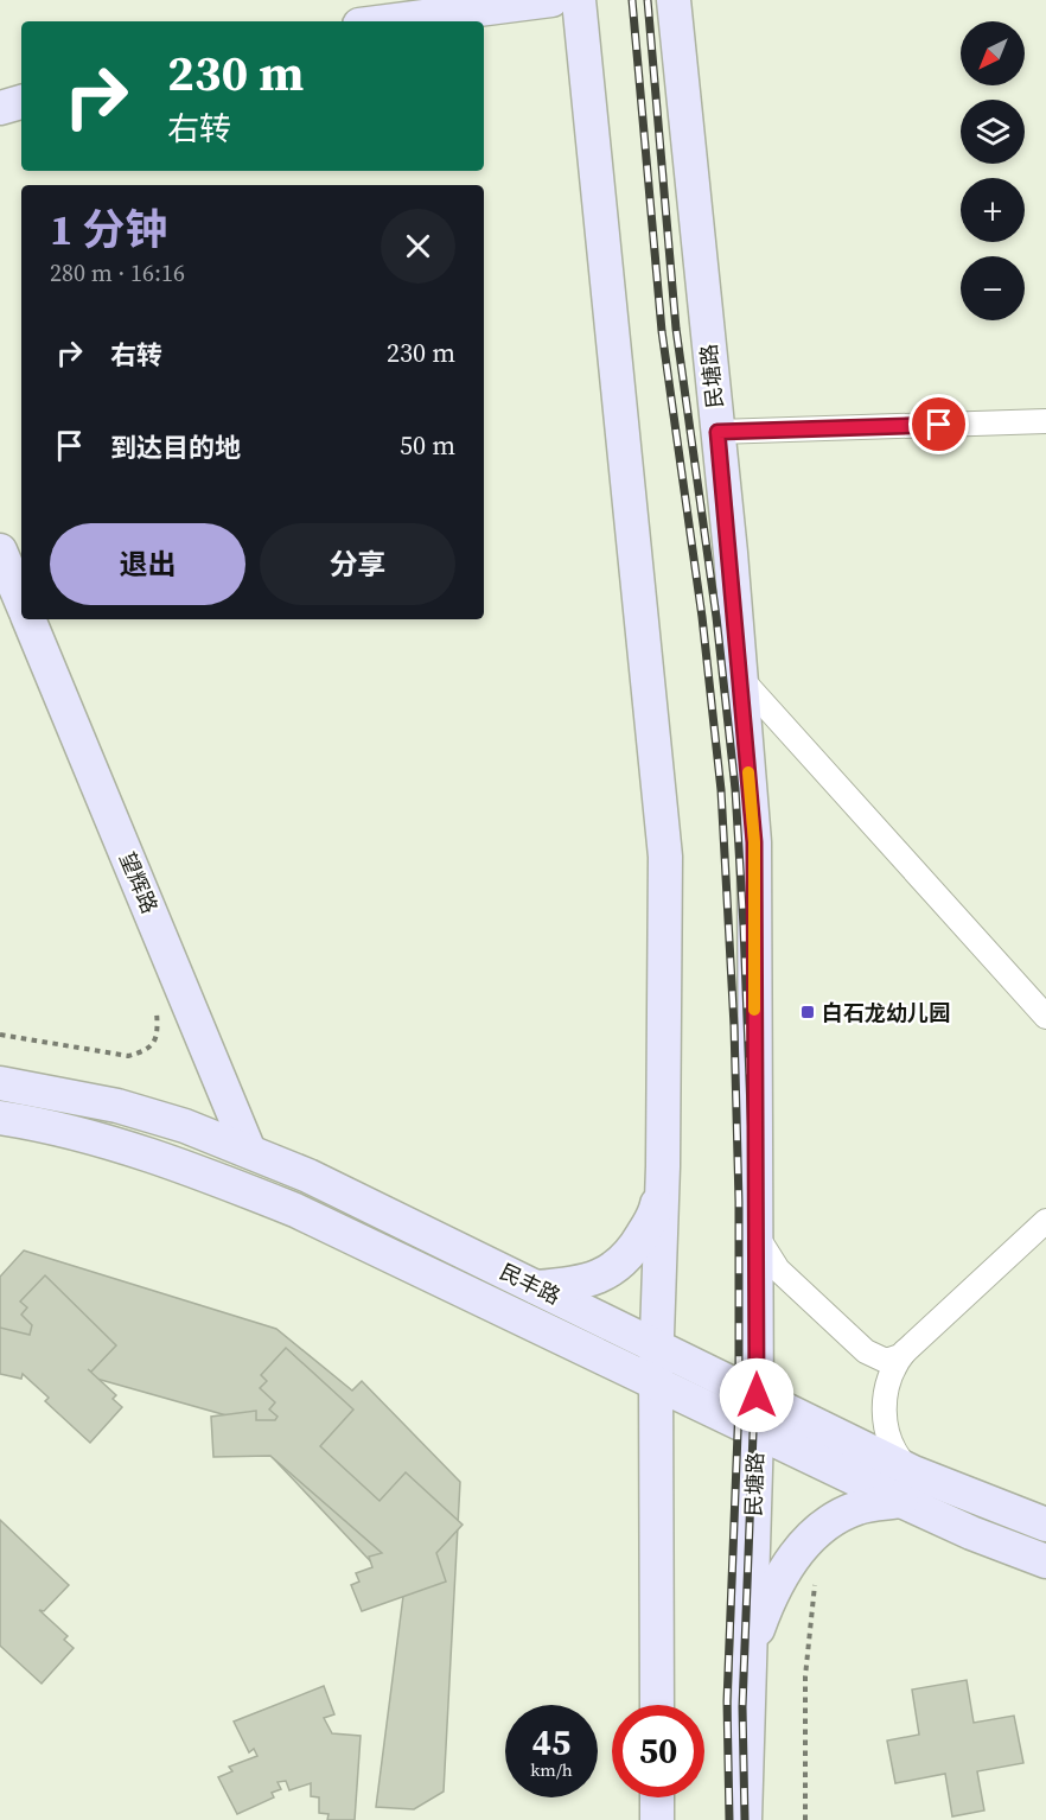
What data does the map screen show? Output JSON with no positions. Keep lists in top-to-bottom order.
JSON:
{
  "streets": {
    "main road": ["民塘路", "望辉路", "民丰路"]
  },
  "crossings": [
    ["民塘路", "民丰路"],
    ["望辉路", "民丰路"]
  ],
  "places": {
    "transit": ["白石龙幼儿园"]
  },
  "north": "bottom left",
  "page": {
    "map_buttons": ["+", "−"],
    "turn": ["230 m", "右转"],
    "heading": ["1 分钟", "280 m · 16:16"],
    "list": [
      {
        "name": "右转",
        "value": "230 m"
      },
      {
        "name": "到达目的地",
        "value": "50 m"
      }
    ],
    "buttons": ["退出", "分享"],
    "speed": "45 km/h",
    "limit": "50"
  }
}
